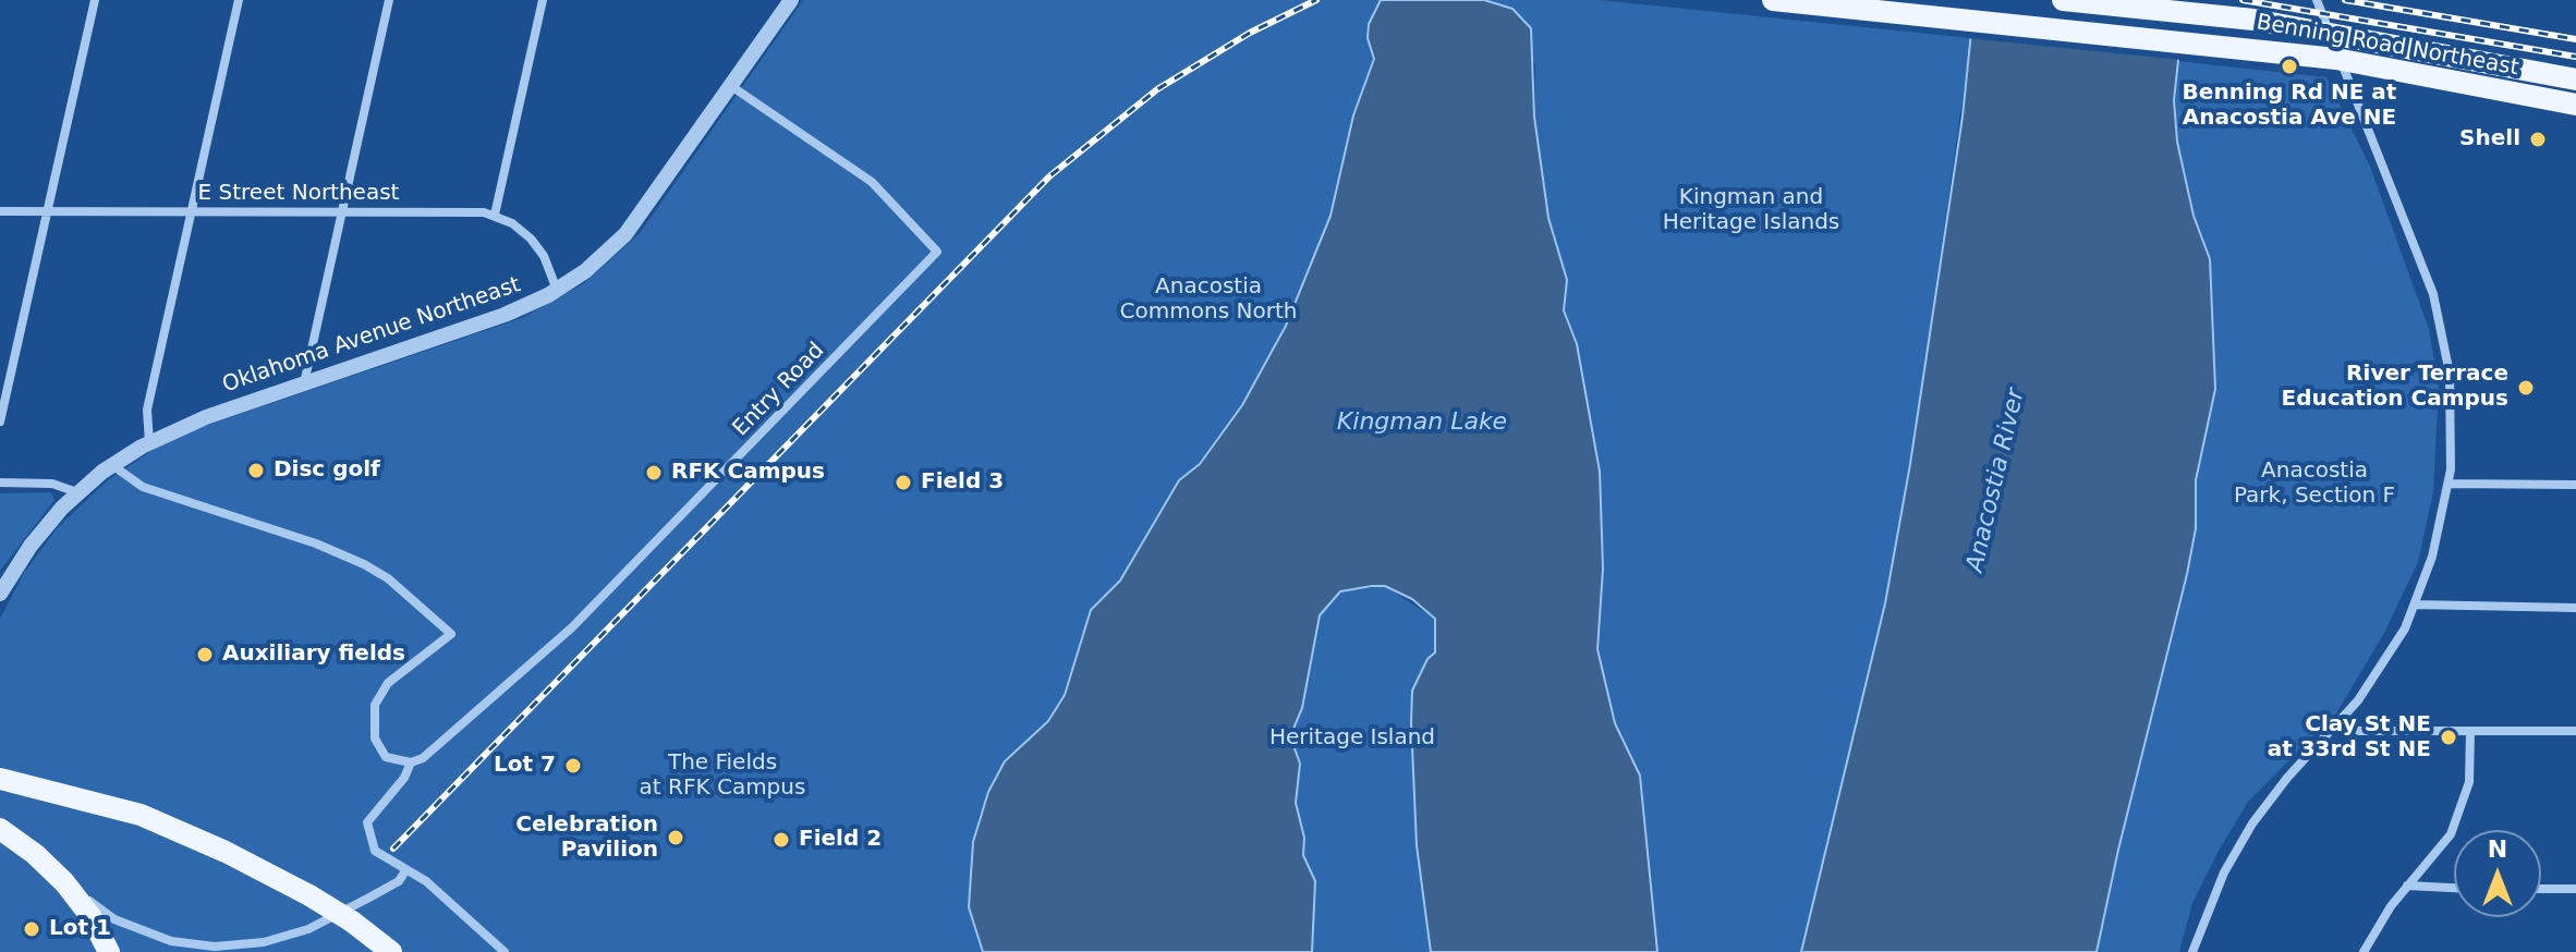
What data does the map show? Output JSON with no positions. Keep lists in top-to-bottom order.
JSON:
{
  "streets": {
    "main road": ["Benning Road Northeast"],
    "street": ["E Street Northeast", "Oklahoma Avenue Northeast", "Entry Road"]
  },
  "crossings": [
    ["Oklahoma Avenue Northeast", "Entry Road"]
  ],
  "water": ["Kingman Lake", "Anacostia River"],
  "parks": [
    "Kingman and Heritage Islands",
    "Anacostia Commons North",
    "Anacostia Park, Section F",
    "Heritage Island",
    "The Fields at RFK Campus"
  ],
  "places": [
    "Benning Rd NE at Anacostia Ave NE",
    "Shell",
    "River Terrace Education Campus",
    "Disc golf",
    "RFK Campus",
    "Field 3",
    "Auxiliary fields",
    "Clay St NE at 33rd St NE",
    "Lot 7",
    "Celebration Pavilion",
    "Field 2",
    "Lot 1"
  ],
  "north": "top"
}
